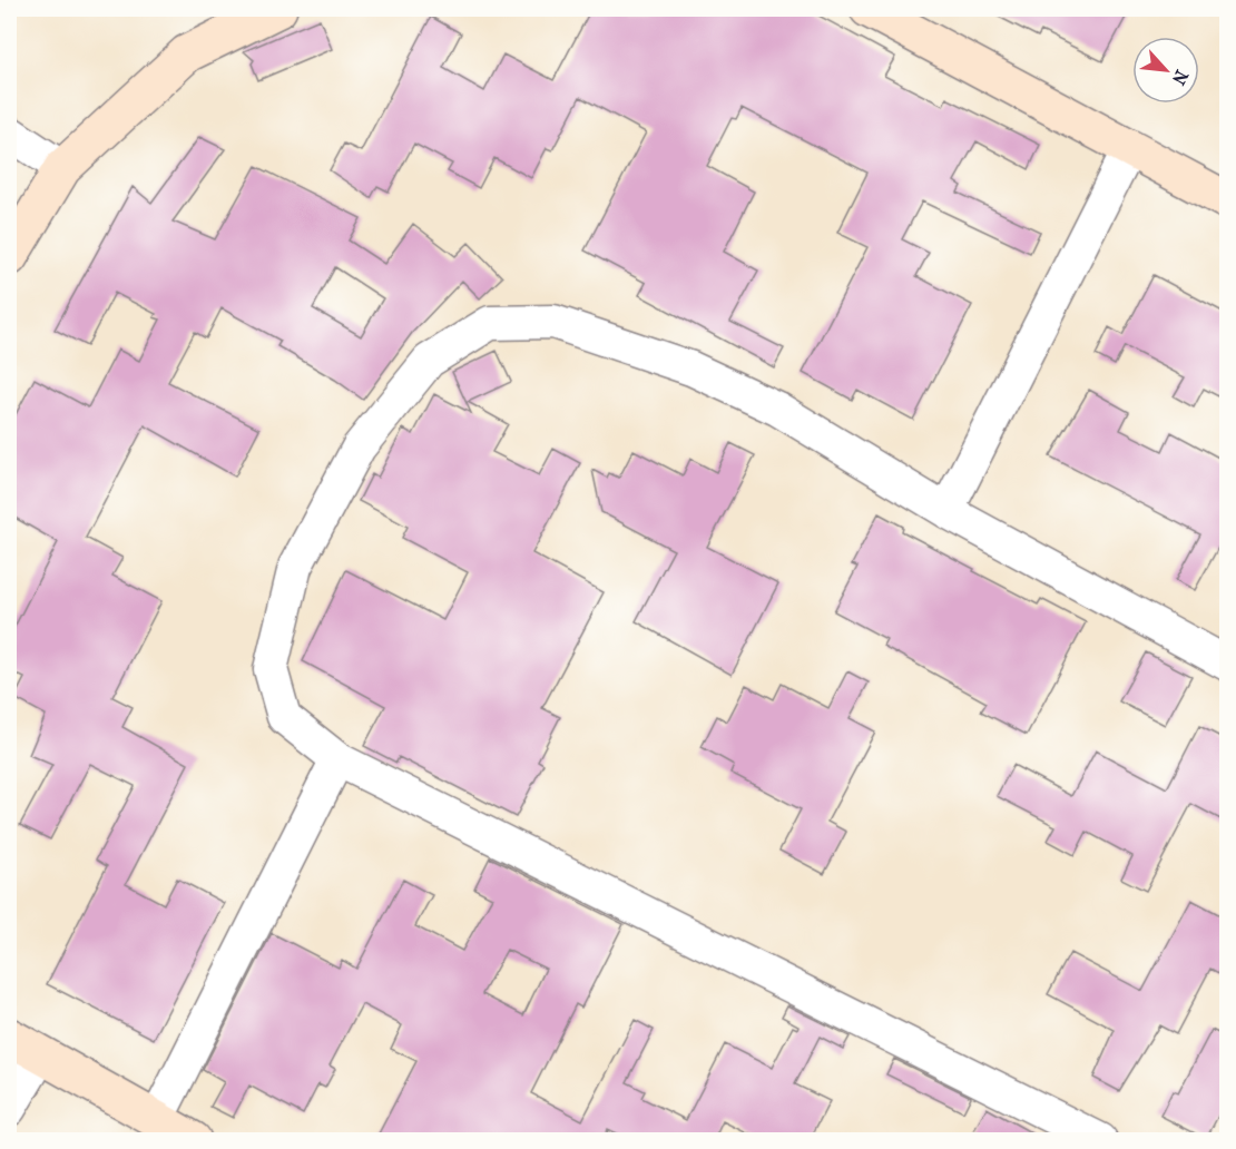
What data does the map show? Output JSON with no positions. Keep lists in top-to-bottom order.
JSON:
{
  "north": "bottom right"
}
